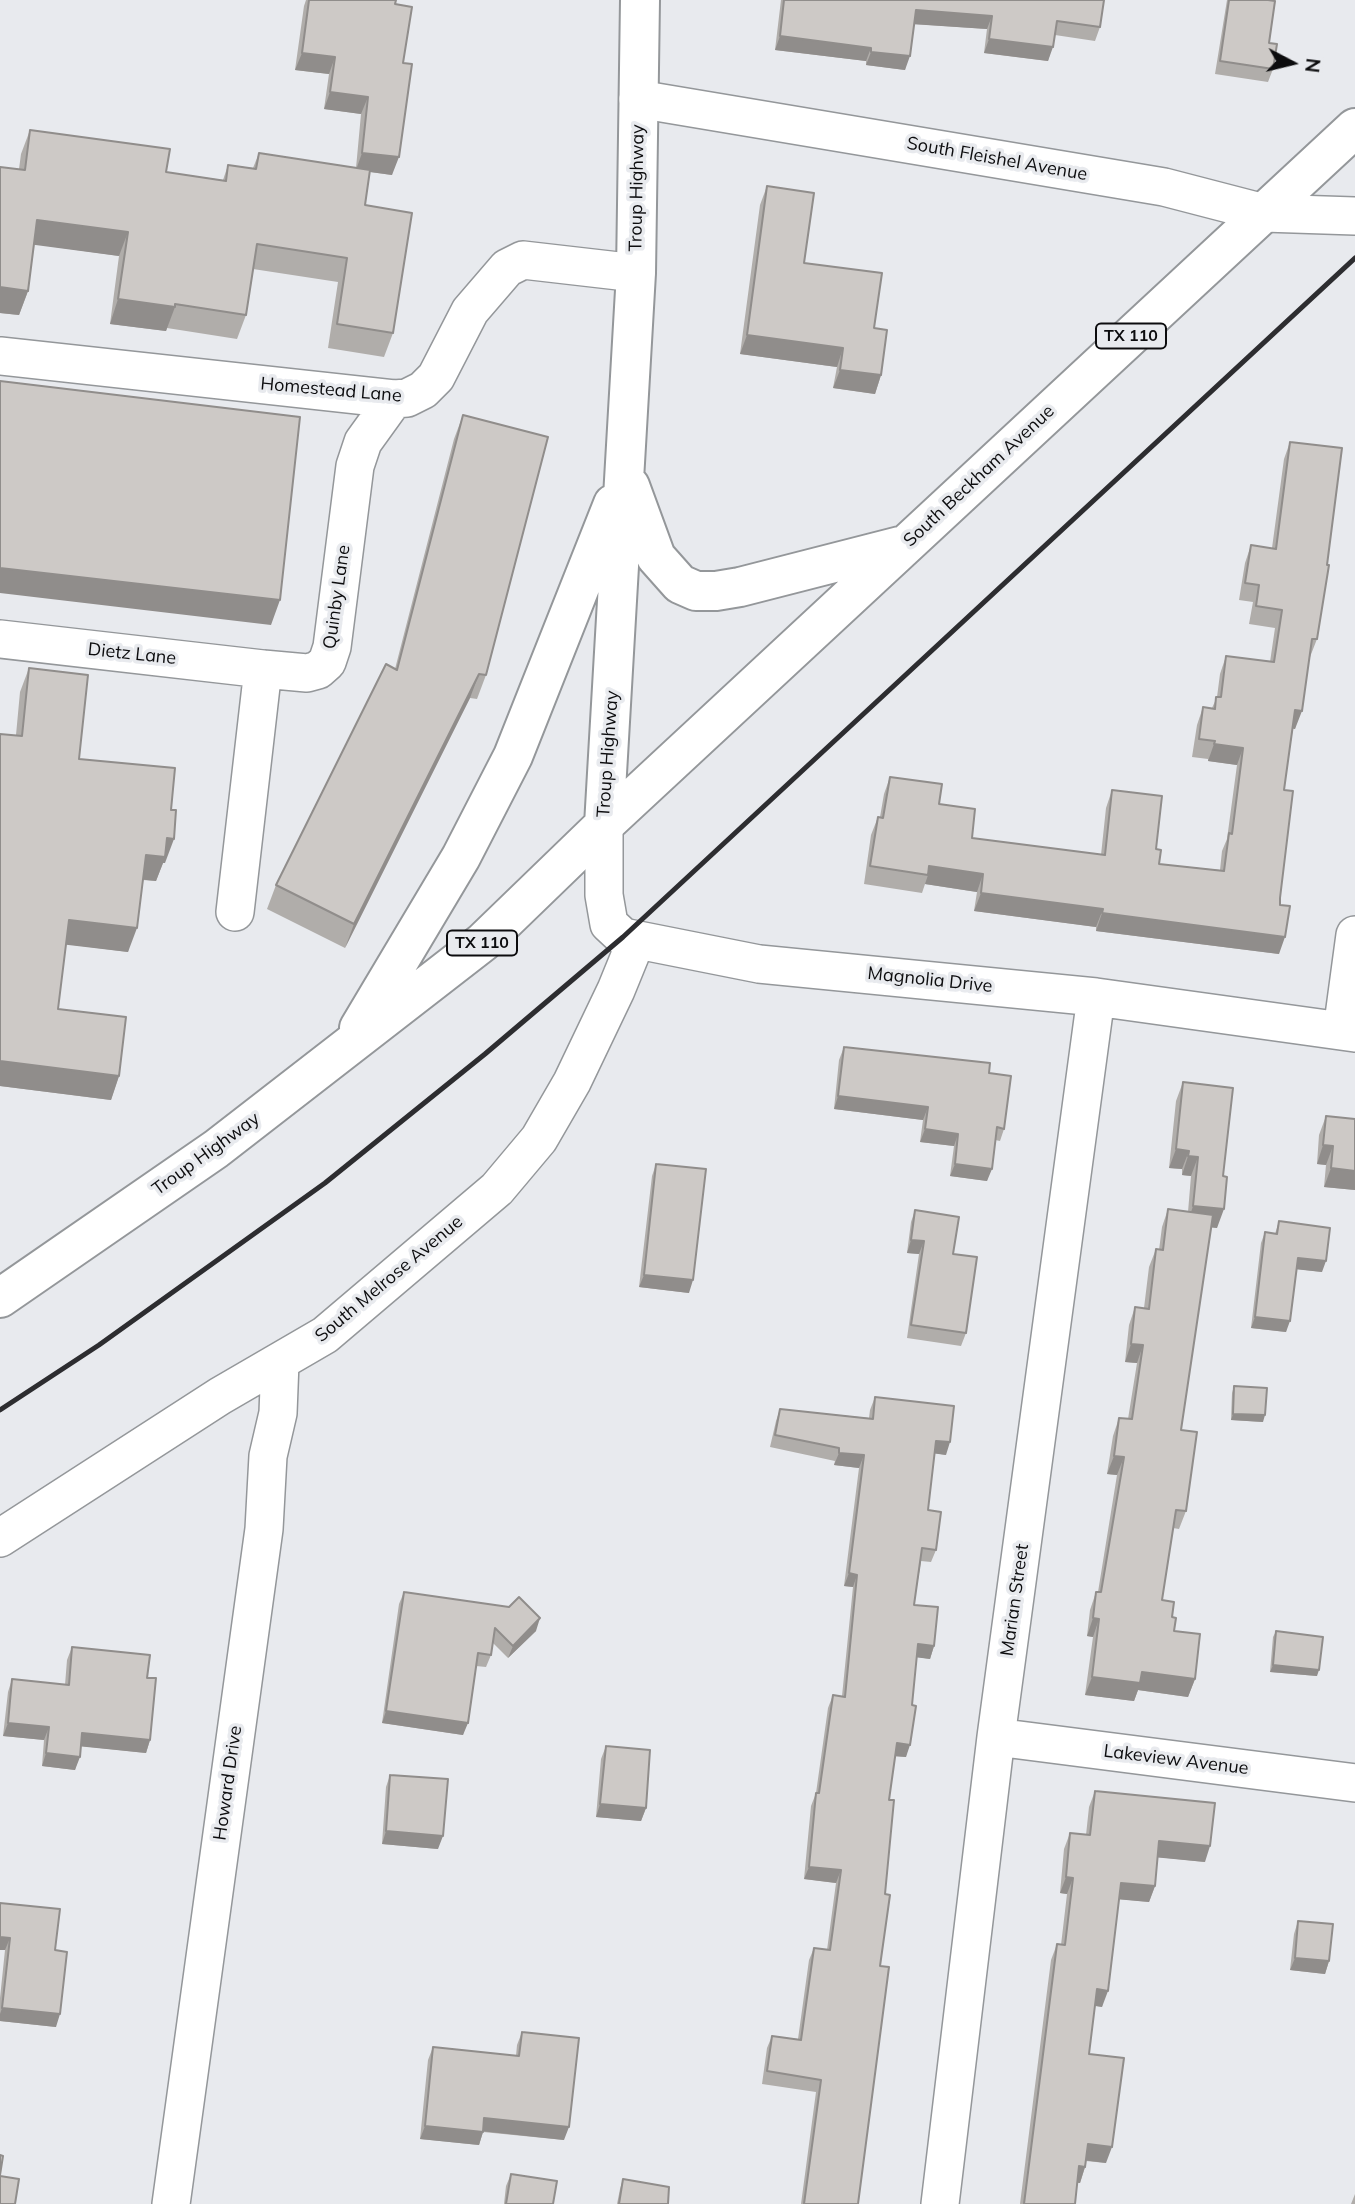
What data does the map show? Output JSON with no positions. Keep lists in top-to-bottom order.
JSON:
{
  "streets": {
    "main road": ["Troup Highway", "TX 110", "South Beckham Avenue"],
    "street": [
      "South Fleishel Avenue",
      "Homestead Lane",
      "Quinby Lane",
      "Dietz Lane",
      "Magnolia Drive",
      "South Melrose Avenue",
      "Marian Street",
      "Lakeview Avenue",
      "Howard Drive"
    ]
  },
  "crossings": [
    ["South Fleishel Avenue", "Troup Highway"],
    ["South Fleishel Avenue", "South Beckham Avenue"],
    ["Troup Highway", "Homestead Lane"],
    ["Troup Highway", "South Beckham Avenue"],
    ["Troup Highway", "Magnolia Drive"],
    ["Homestead Lane", "Quinby Lane"],
    ["South Beckham Avenue", "Magnolia Drive"],
    ["Quinby Lane", "Dietz Lane"],
    ["Magnolia Drive", "South Melrose Avenue"],
    ["Magnolia Drive", "Marian Street"],
    ["South Melrose Avenue", "Howard Drive"],
    ["Marian Street", "Lakeview Avenue"]
  ],
  "north": "right"
}
